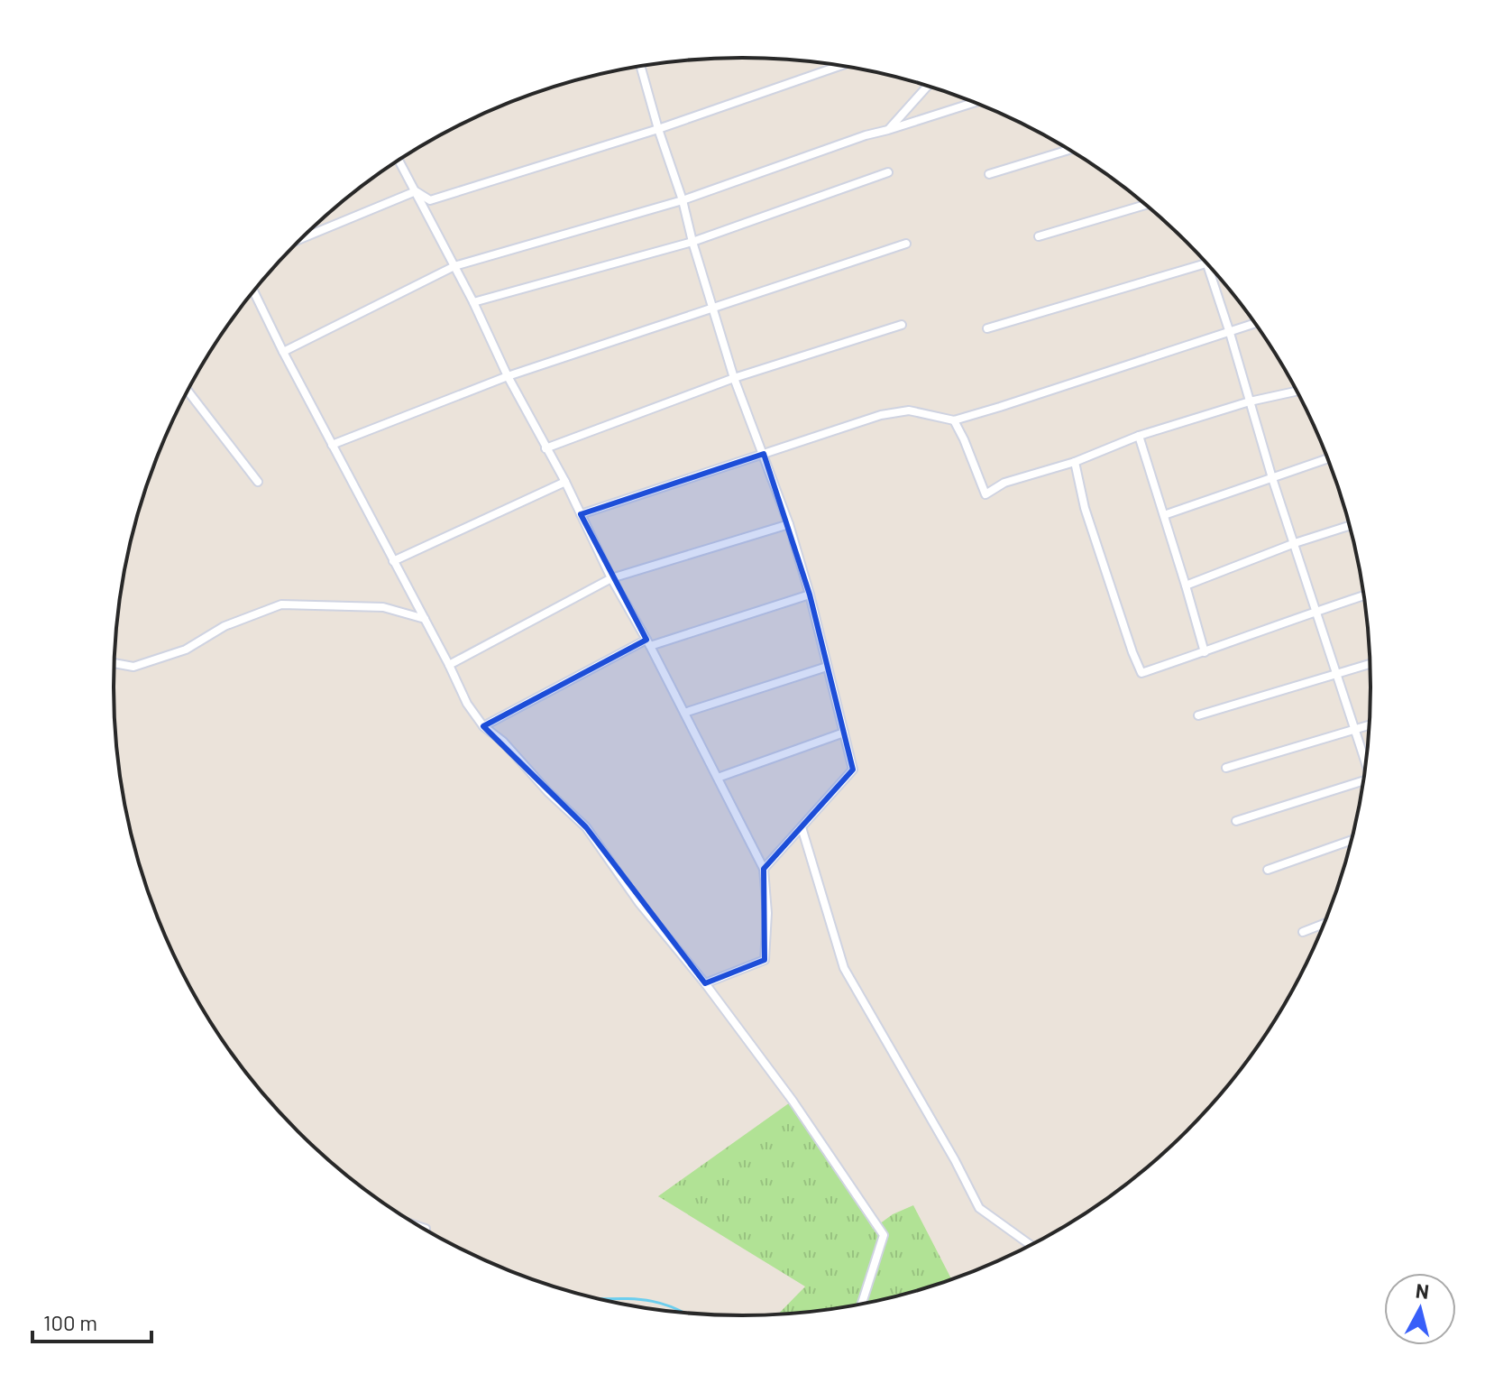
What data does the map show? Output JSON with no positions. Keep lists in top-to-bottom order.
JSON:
{
  "scale_bar": "100 m",
  "north": "top"
}
